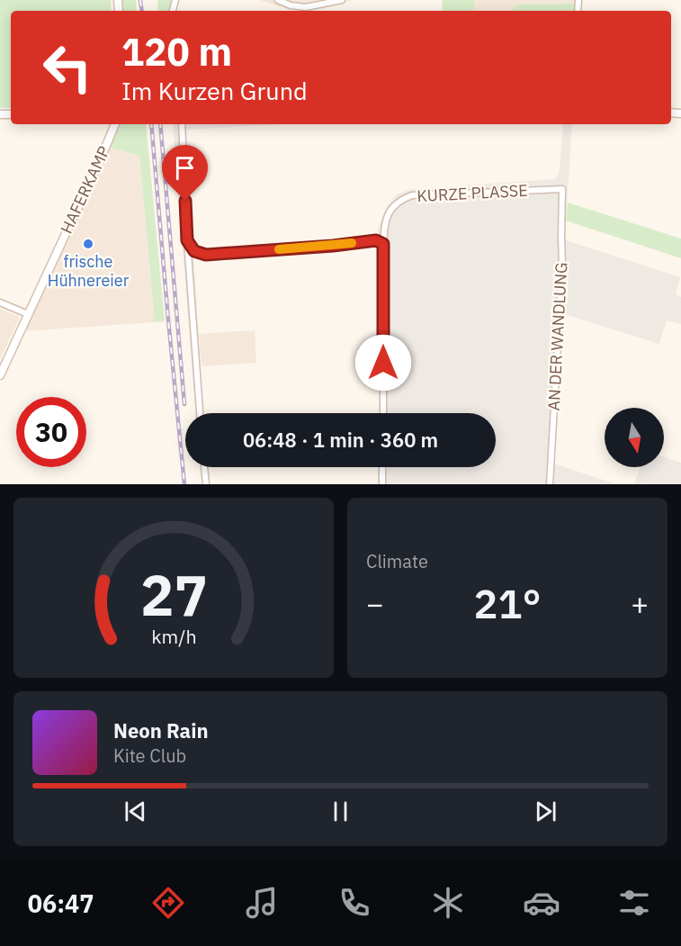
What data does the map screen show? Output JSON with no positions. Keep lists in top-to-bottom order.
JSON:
{
  "streets": {
    "street": ["HAFERKAMP", "KURZE PLASSE", "AN DER WANDLUNG"]
  },
  "crossings": [
    ["KURZE PLASSE", "AN DER WANDLUNG"]
  ],
  "places": ["frische Hühnereier"],
  "north": "bottom",
  "page": {
    "turn": ["120 m", "Im Kurzen Grund"],
    "limit": "30",
    "trip": "06:48 · 1 min · 360 m",
    "tile": "Climate",
    "heat": ["−", "21°", "+"],
    "song": ["Neon Rain", "Kite Club"],
    "tabs": "06:47",
    "gauge": ["27", "km/h"]
  }
}
